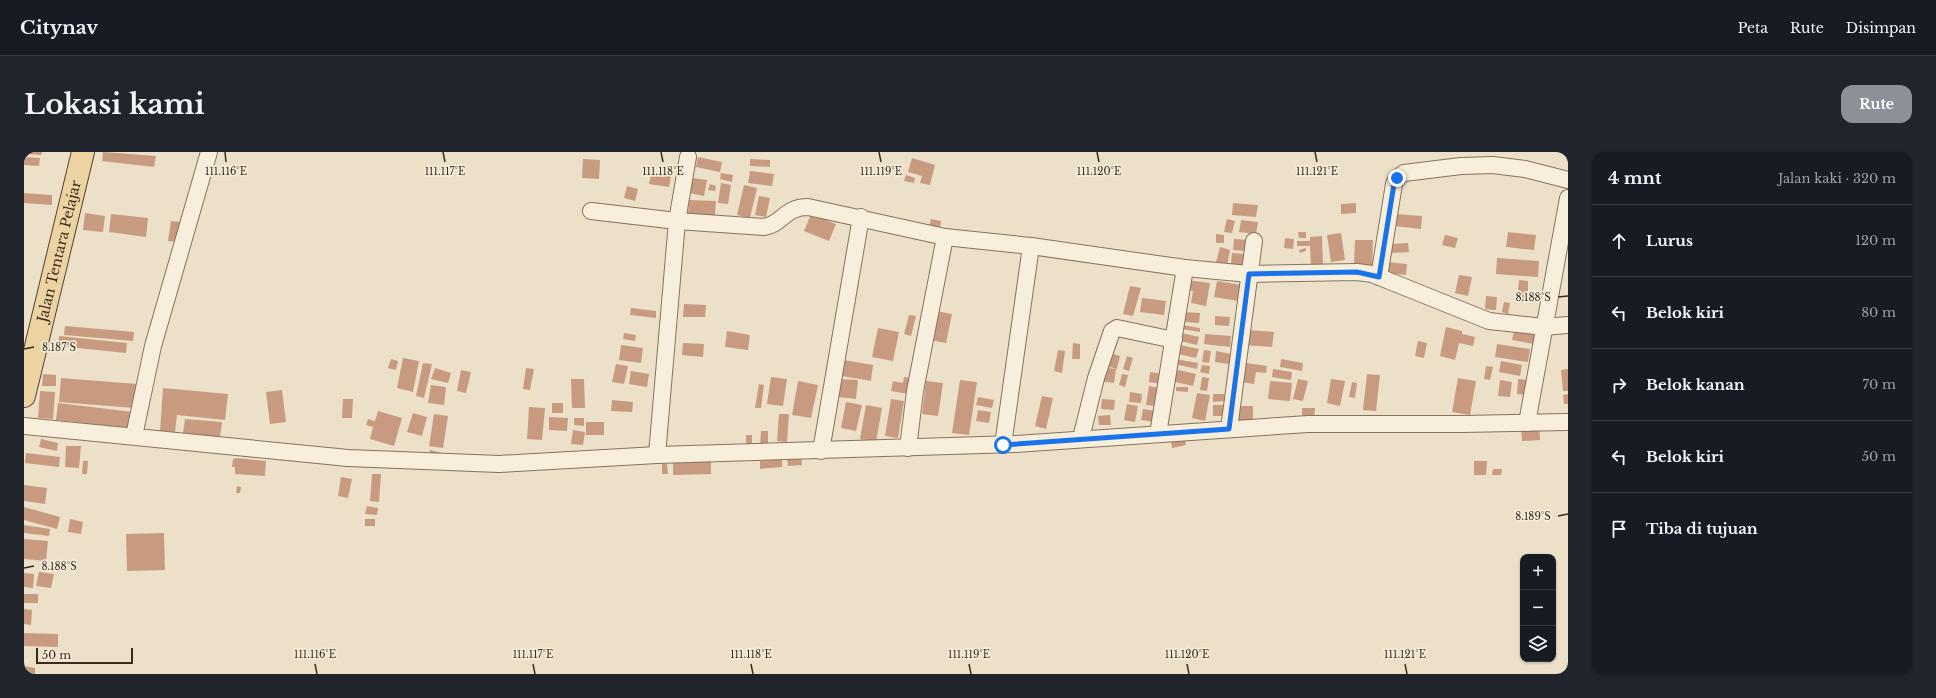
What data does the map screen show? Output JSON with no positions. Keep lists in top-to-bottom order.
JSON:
{
  "streets": {
    "main road": ["Jalan Tentara Pelajar"]
  },
  "scale_bar": "50 m",
  "page": {
    "header": "Citynav",
    "nav": ["Peta", "Rute", "Disimpan"],
    "buttons": "Rute",
    "title": "Lokasi kami",
    "heading": ["4 mnt", "Jalan kaki · 320 m"],
    "list": [
      ["Lurus", "120 m"],
      ["Belok kiri", "80 m"],
      ["Belok kanan", "70 m"],
      ["Belok kiri", "50 m"],
      "Tiba di tujuan"
    ],
    "map_buttons": ["+", "−"],
    "scale": "50 m"
  },
  "coordinates": [
    "111.116°E",
    "111.117°E",
    "111.118°E",
    "111.119°E",
    "111.121°E",
    "111.120°E",
    "8.188°S",
    "8.187°S",
    "8.189°S"
  ]
}
